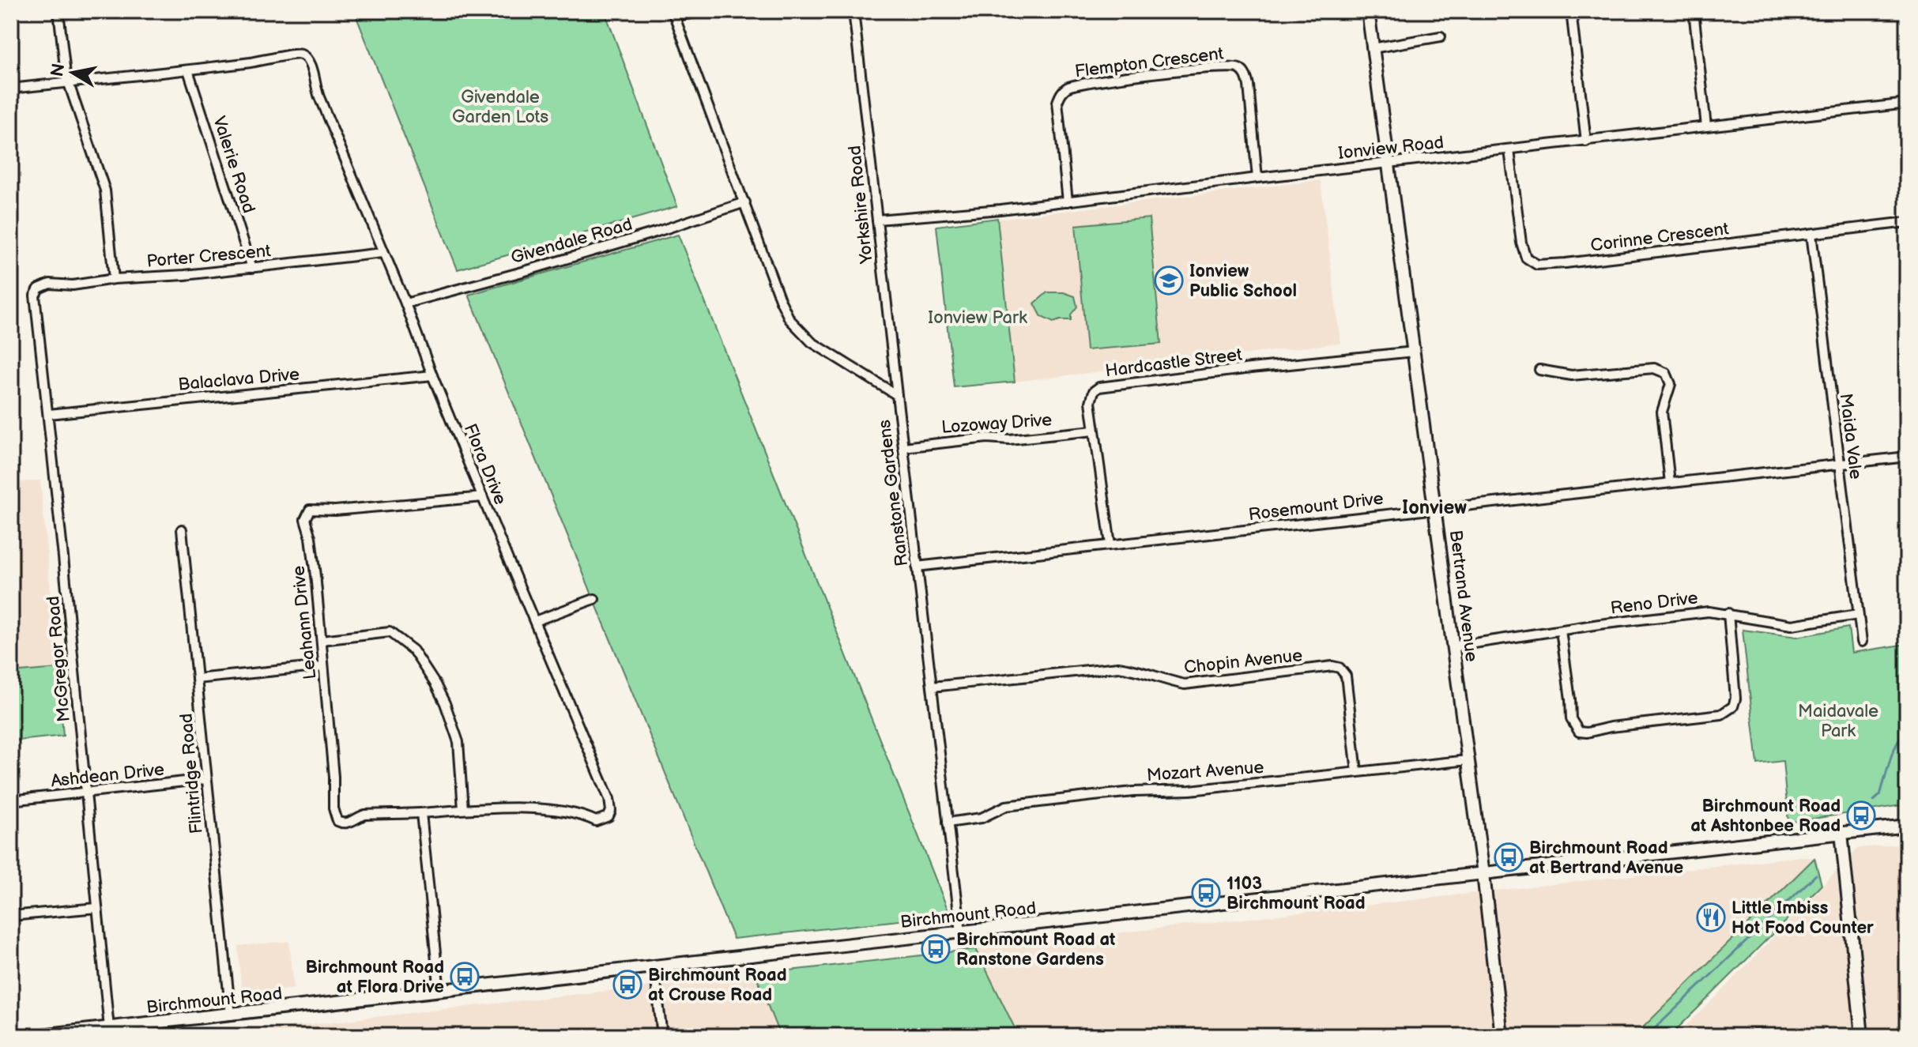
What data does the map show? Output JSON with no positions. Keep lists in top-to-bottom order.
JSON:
{
  "streets": {
    "main road": ["Bertrand Avenue", "Birchmount Road"],
    "street": [
      "Flempton Crescent",
      "Ionview Road",
      "Valerie Road",
      "Yorkshire Road",
      "Corinne Crescent",
      "Givendale Road",
      "Porter Crescent",
      "Hardcastle Street",
      "Balaclava Drive",
      "Lozoway Drive",
      "Maida Vale",
      "Flora Drive",
      "Ranstone Gardens",
      "Rosemount Drive",
      "Reno Drive",
      "Leahann Drive",
      "McGregor Road",
      "Chopin Avenue",
      "Mozart Avenue",
      "Flintridge Road",
      "Ashdean Drive"
    ]
  },
  "crossings": [
    ["Flempton Crescent", "Ionview Road"],
    ["Ionview Road", "Yorkshire Road"],
    ["Ionview Road", "Corinne Crescent"],
    ["Ionview Road", "Bertrand Avenue"],
    ["Valerie Road", "Porter Crescent"],
    ["Valerie Road", "Flora Drive"],
    ["Yorkshire Road", "Ranstone Gardens"],
    ["Corinne Crescent", "Maida Vale"],
    ["Givendale Road", "Flora Drive"],
    ["Givendale Road", "Ranstone Gardens"],
    ["Porter Crescent", "Flora Drive"],
    ["Porter Crescent", "McGregor Road"],
    ["Hardcastle Street", "Lozoway Drive"],
    ["Hardcastle Street", "Rosemount Drive"],
    ["Hardcastle Street", "Bertrand Avenue"],
    ["Balaclava Drive", "Flora Drive"],
    ["Balaclava Drive", "McGregor Road"],
    ["Lozoway Drive", "Ranstone Gardens"],
    ["Maida Vale", "Rosemount Drive"],
    ["Maida Vale", "Reno Drive"],
    ["Flora Drive", "Leahann Drive"],
    ["Ranstone Gardens", "Rosemount Drive"],
    ["Ranstone Gardens", "Chopin Avenue"],
    ["Ranstone Gardens", "Mozart Avenue"],
    ["Ranstone Gardens", "Birchmount Road"],
    ["Rosemount Drive", "Bertrand Avenue"],
    ["Bertrand Avenue", "Reno Drive"],
    ["Bertrand Avenue", "Mozart Avenue"],
    ["Bertrand Avenue", "Birchmount Road"],
    ["McGregor Road", "Ashdean Drive"],
    ["McGregor Road", "Birchmount Road"],
    ["Chopin Avenue", "Mozart Avenue"],
    ["Flintridge Road", "Ashdean Drive"],
    ["Flintridge Road", "Birchmount Road"]
  ],
  "districts": ["Ionview"],
  "parks": ["Givendale Garden Lots", "Ionview Park", "Maidavale Park"],
  "places": {
    "school or university": ["Ionview Public School"],
    "bus stop": [
      "Birchmount Road at Ashtonbee Road",
      "Birchmount Road at Bertrand Avenue",
      "1103 Birchmount Road",
      "Birchmount Road at Ranstone Gardens",
      "Birchmount Road at Flora Drive",
      "Birchmount Road at Crouse Road"
    ],
    "restaurant": ["Little Imbiss Hot Food Counter"]
  },
  "north": "left"
}
